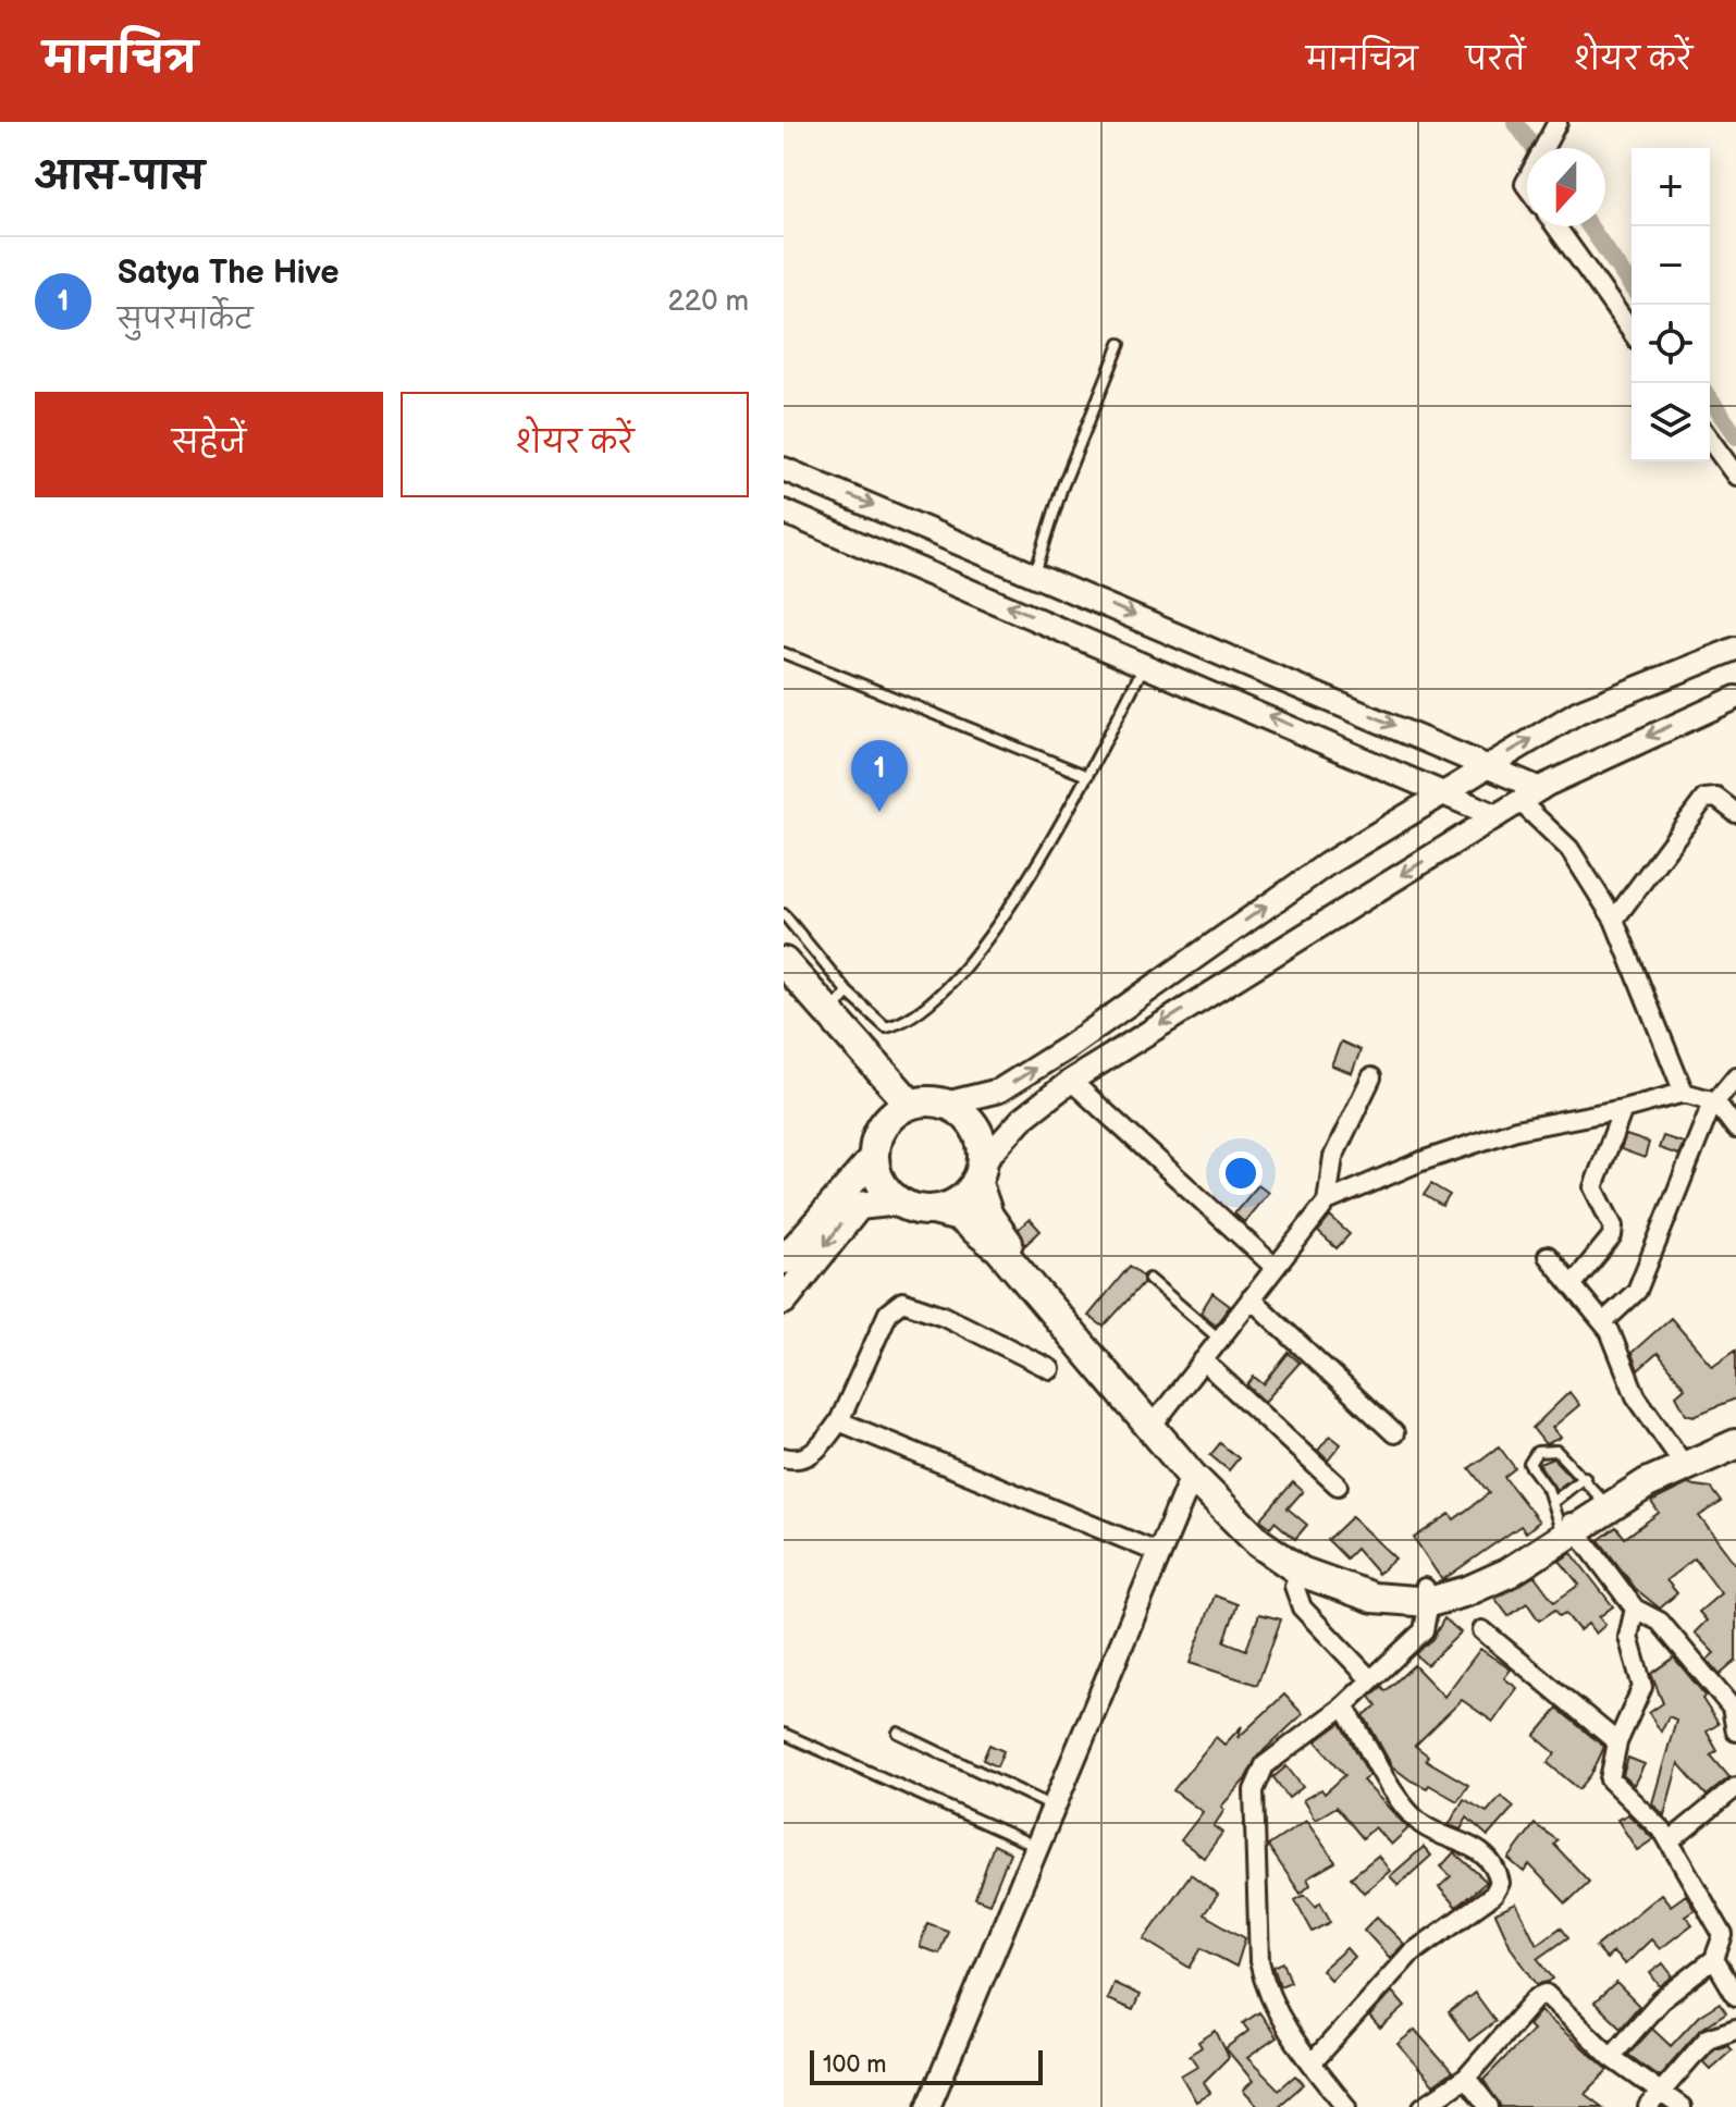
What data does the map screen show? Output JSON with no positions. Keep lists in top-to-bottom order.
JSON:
{
  "scale_bar": "100 m",
  "north": "bottom",
  "page": {
    "header": "मानचित्र",
    "nav": ["मानचित्र", "परतें", "शेयर करें"],
    "heading": "आस-पास",
    "map_buttons": ["+", "−"],
    "list": [
      {
        "mark": "1",
        "name": "Satya The Hive",
        "note": "सुपरमार्केट",
        "value": "220 m"
      }
    ],
    "buttons": ["सहेजें", "शेयर करें"],
    "pins": "1",
    "scale": "100 m"
  }
}
